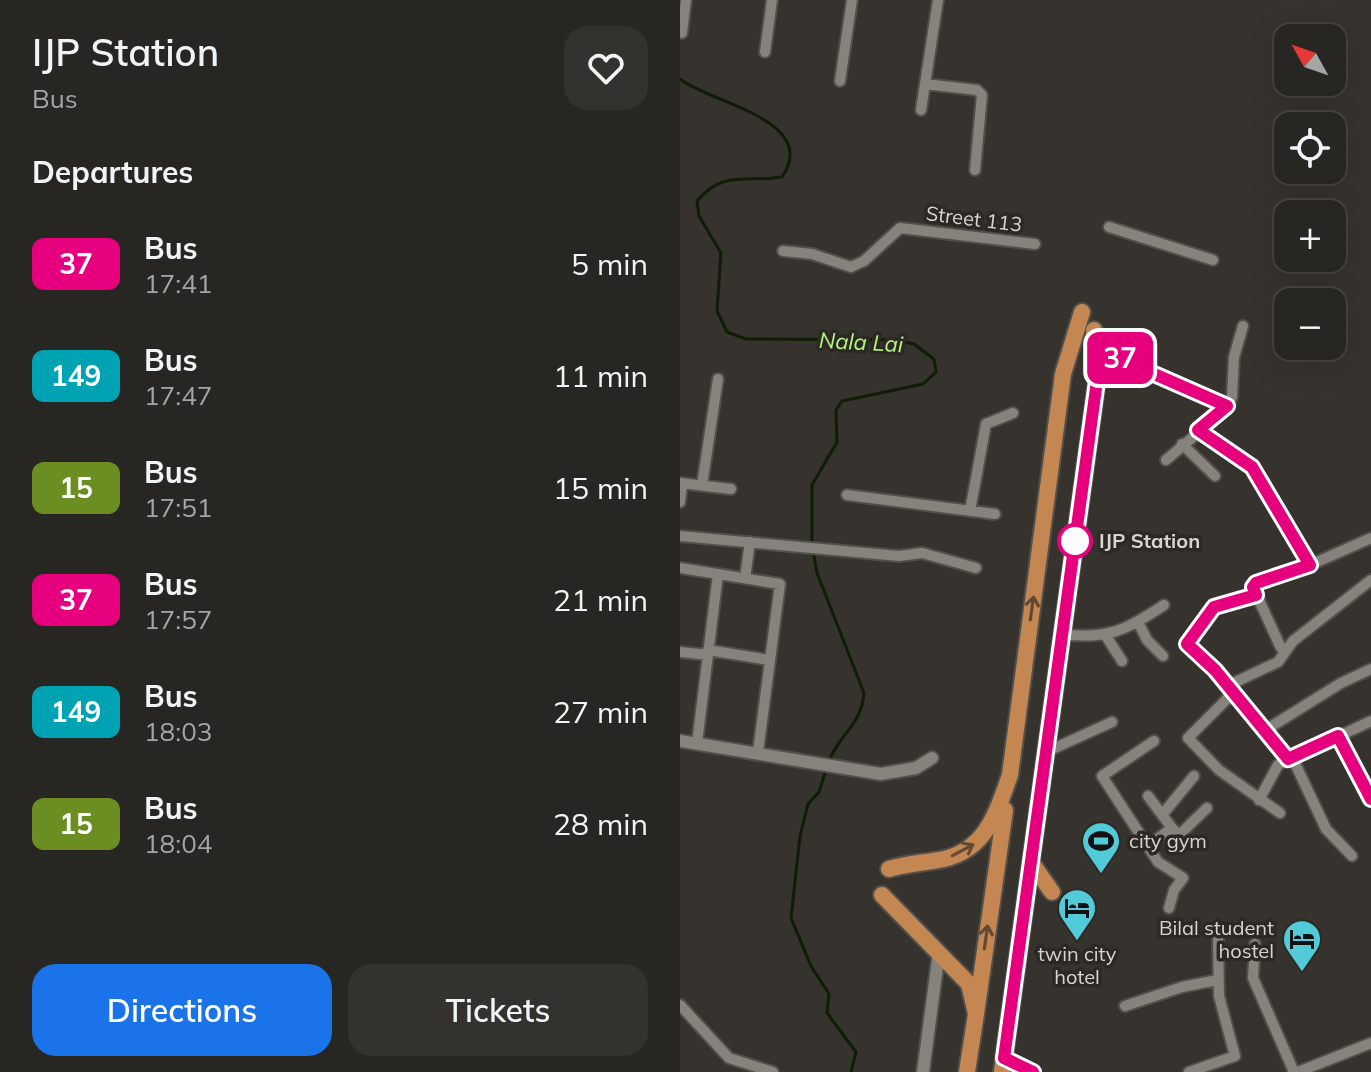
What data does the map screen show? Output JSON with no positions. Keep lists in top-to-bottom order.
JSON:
{
  "streets": {
    "street": ["Street 113"]
  },
  "water": ["Nala Lai"],
  "places": {
    "other": ["IJP Station"],
    "sports": ["city gym"],
    "hotel": ["twin city hotel", "Bilal student hostel"]
  },
  "lines": ["bus line 37"],
  "north": "top left",
  "page": {
    "heading": [
      ["IJP Station", "Bus"],
      "Departures"
    ],
    "on_map": "37",
    "map_buttons": ["+", "−"],
    "list": [
      {
        "mark": "37",
        "name": "Bus",
        "note": "17:41",
        "value": "5 min"
      },
      {
        "mark": "149",
        "name": "Bus",
        "note": "17:47",
        "value": "11 min"
      },
      {
        "mark": "15",
        "name": "Bus",
        "note": "17:51",
        "value": "15 min"
      },
      {
        "mark": "37",
        "name": "Bus",
        "note": "17:57",
        "value": "21 min"
      },
      {
        "mark": "149",
        "name": "Bus",
        "note": "18:03",
        "value": "27 min"
      },
      {
        "mark": "15",
        "name": "Bus",
        "note": "18:04",
        "value": "28 min"
      }
    ],
    "buttons": ["Directions", "Tickets"]
  }
}
